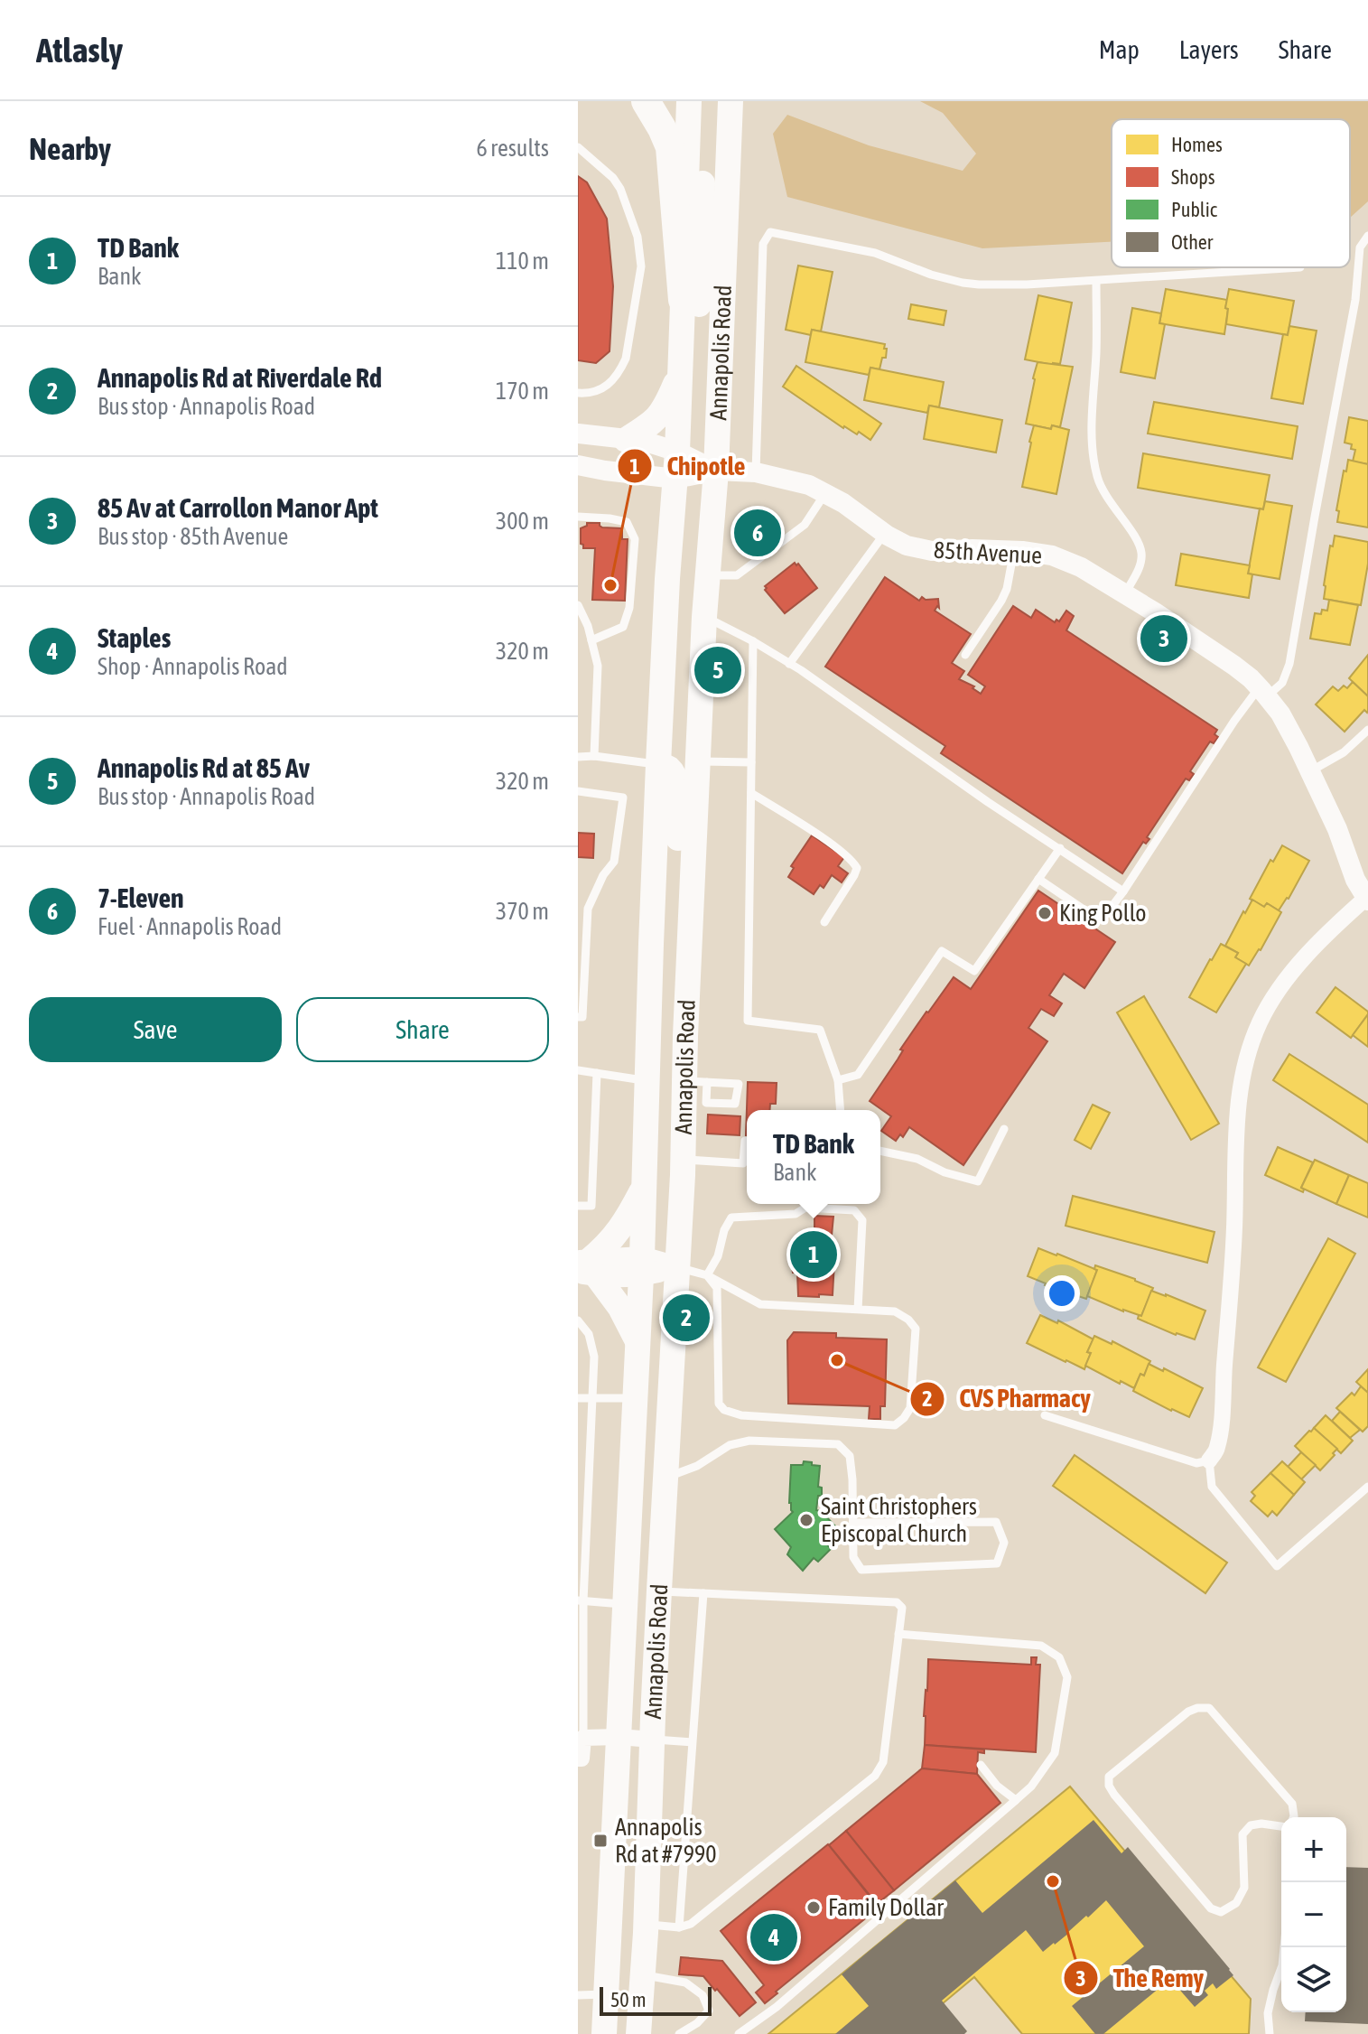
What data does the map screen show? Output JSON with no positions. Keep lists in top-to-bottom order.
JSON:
{
  "streets": {
    "main road": ["Annapolis Road"],
    "street": ["85th Avenue"]
  },
  "crossings": [
    ["Annapolis Road", "85th Avenue"]
  ],
  "places": {
    "other": [
      "Chipotle",
      "King Pollo",
      "CVS Pharmacy",
      "Saint Christophers Episcopal Church",
      "The Remy",
      "Family Dollar"
    ],
    "transit": ["Annapolis Rd at #7990"]
  },
  "legend": [
    "Homes",
    "Shops",
    "Public",
    "Other"
  ],
  "scale_bar": "50 m",
  "page": {
    "header": "Atlasly",
    "nav": ["Map", "Layers", "Share"],
    "heading": ["Nearby", "6 results"],
    "list": [
      {
        "mark": "1",
        "name": "TD Bank",
        "note": "Bank",
        "value": "110 m"
      },
      {
        "mark": "2",
        "name": "Annapolis Rd at Riverdale Rd",
        "note": "Bus stop · Annapolis Road",
        "value": "170 m"
      },
      {
        "mark": "3",
        "name": "85 Av at Carrollon Manor Apt",
        "note": "Bus stop · 85th Avenue",
        "value": "300 m"
      },
      {
        "mark": "4",
        "name": "Staples",
        "note": "Shop · Annapolis Road",
        "value": "320 m"
      },
      {
        "mark": "5",
        "name": "Annapolis Rd at 85 Av",
        "note": "Bus stop · Annapolis Road",
        "value": "320 m"
      },
      {
        "mark": "6",
        "name": "7-Eleven",
        "note": "Fuel · Annapolis Road",
        "value": "370 m"
      }
    ],
    "pins": [
      "6",
      "3",
      "5",
      "1",
      "2",
      "4"
    ],
    "buttons": ["Save", "Share"],
    "popup": ["TD Bank", "Bank"],
    "map_buttons": ["+", "−"],
    "scale": "50 m"
  }
}
